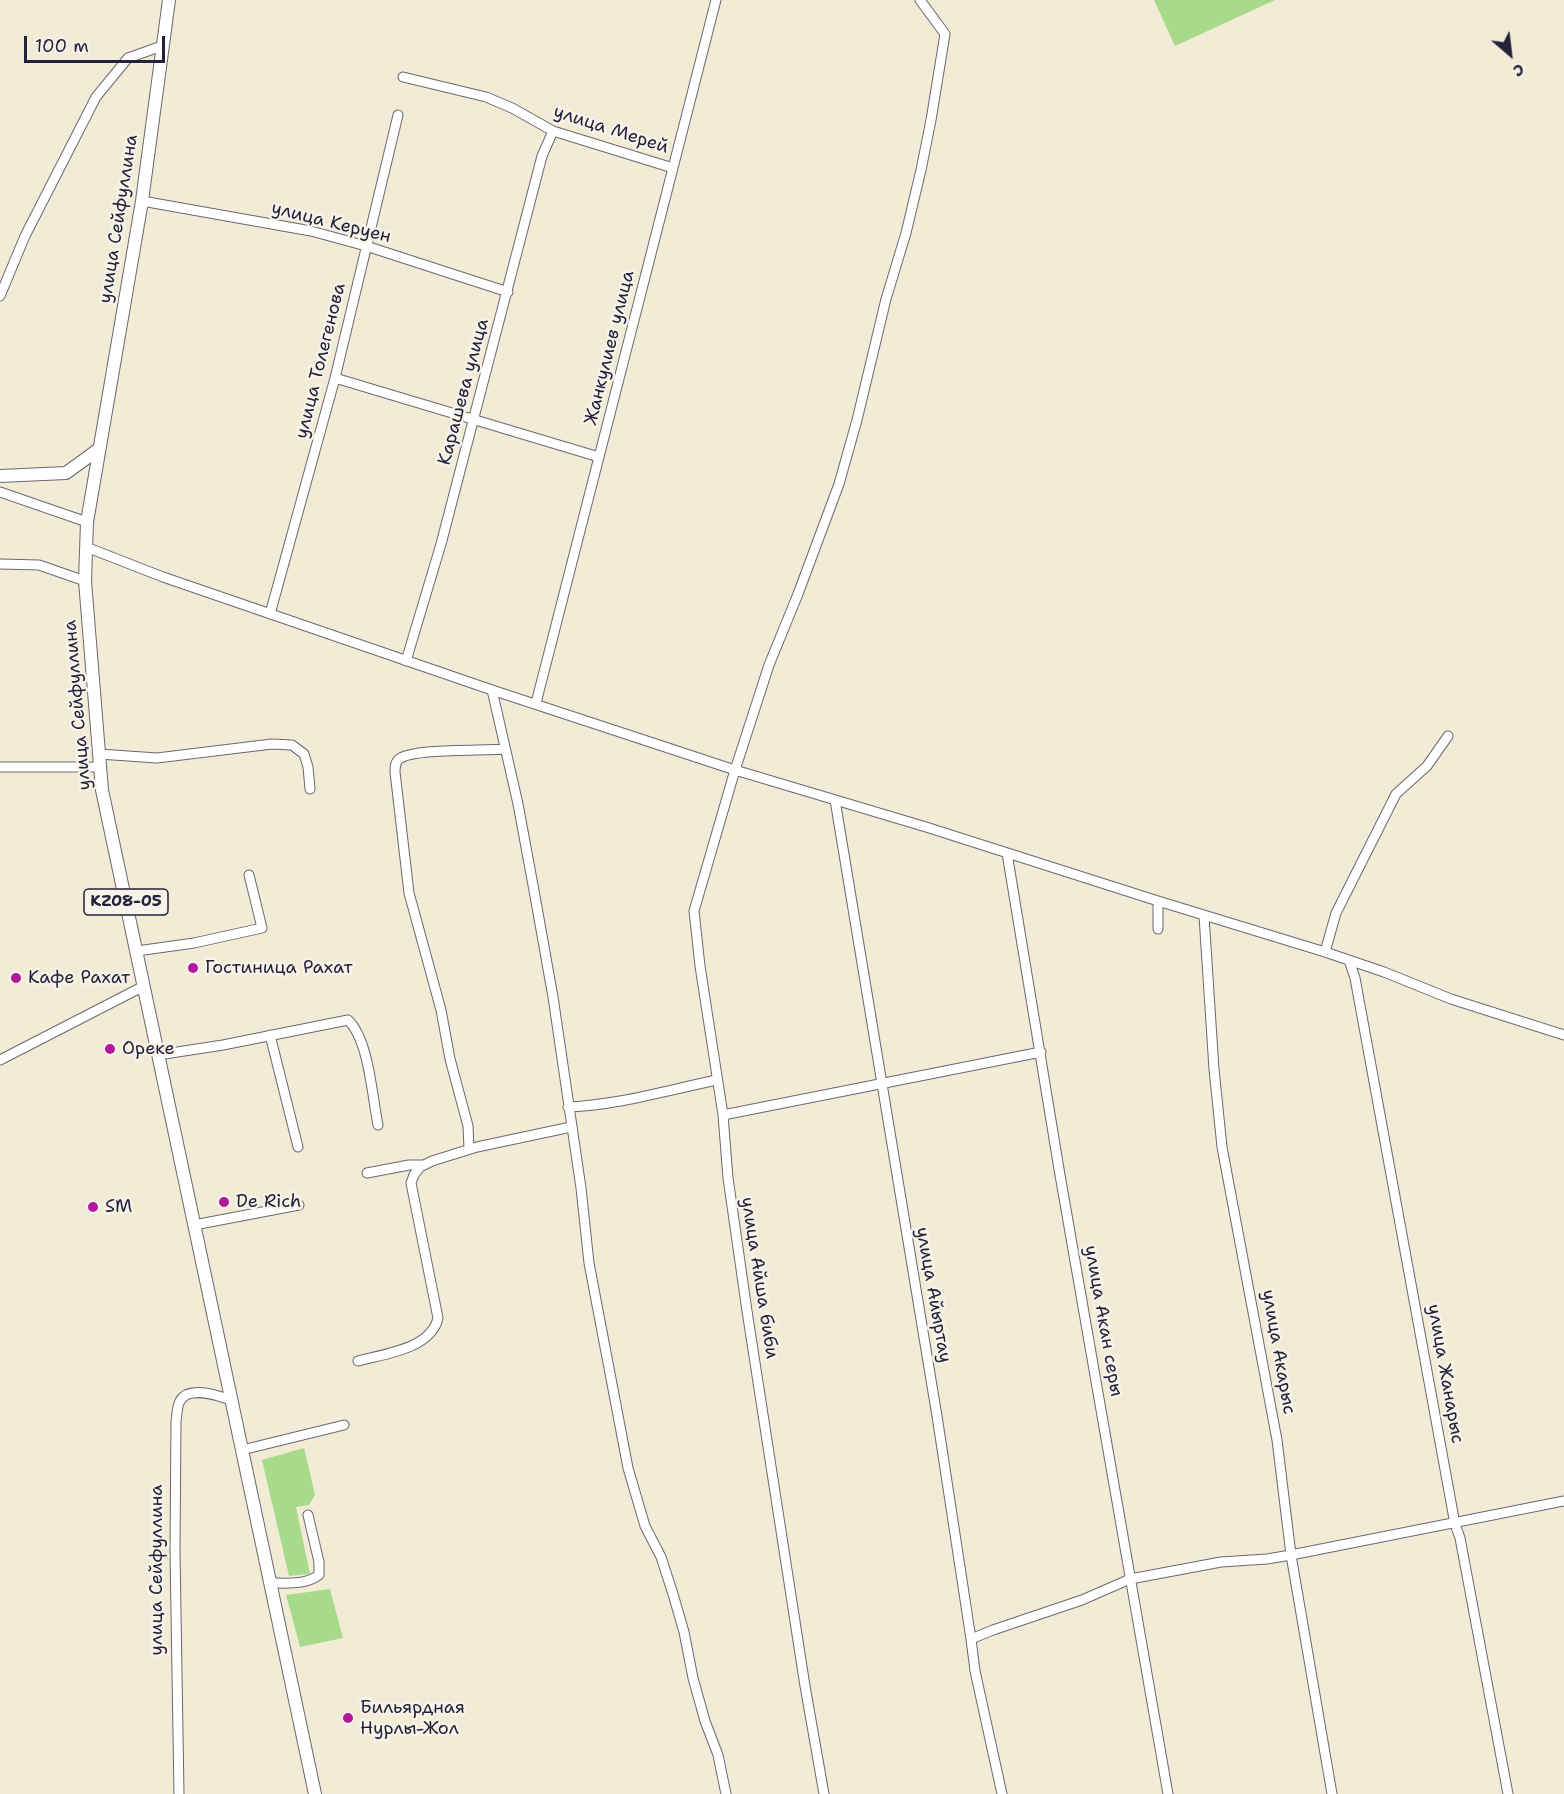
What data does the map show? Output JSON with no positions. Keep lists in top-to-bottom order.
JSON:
{
  "streets": {
    "main road": ["улица Сейфуллина", "KZ08-05"],
    "street": [
      "улица Мерей",
      "улица Керуен",
      "Жанкулиев улица",
      "улица Толегенова",
      "Карашева улица",
      "улица Айша биби",
      "улица Айыртау",
      "улица Акан серы",
      "улица Акарыс",
      "улица Жанарыс"
    ]
  },
  "crossings": [
    ["улица Мерей", "Жанкулиев улица"],
    ["улица Мерей", "Карашева улица"],
    ["улица Сейфуллина", "улица Керуен"],
    ["улица Керуен", "улица Толегенова"],
    ["улица Керуен", "Карашева улица"]
  ],
  "places": [
    "Гостиница Рахат",
    "Кафе Рахат",
    "Ореке",
    "De Rich",
    "SM",
    "Бильярдная Нурлы-Жол"
  ],
  "scale_bar": "100 m",
  "north": "bottom right"
}
